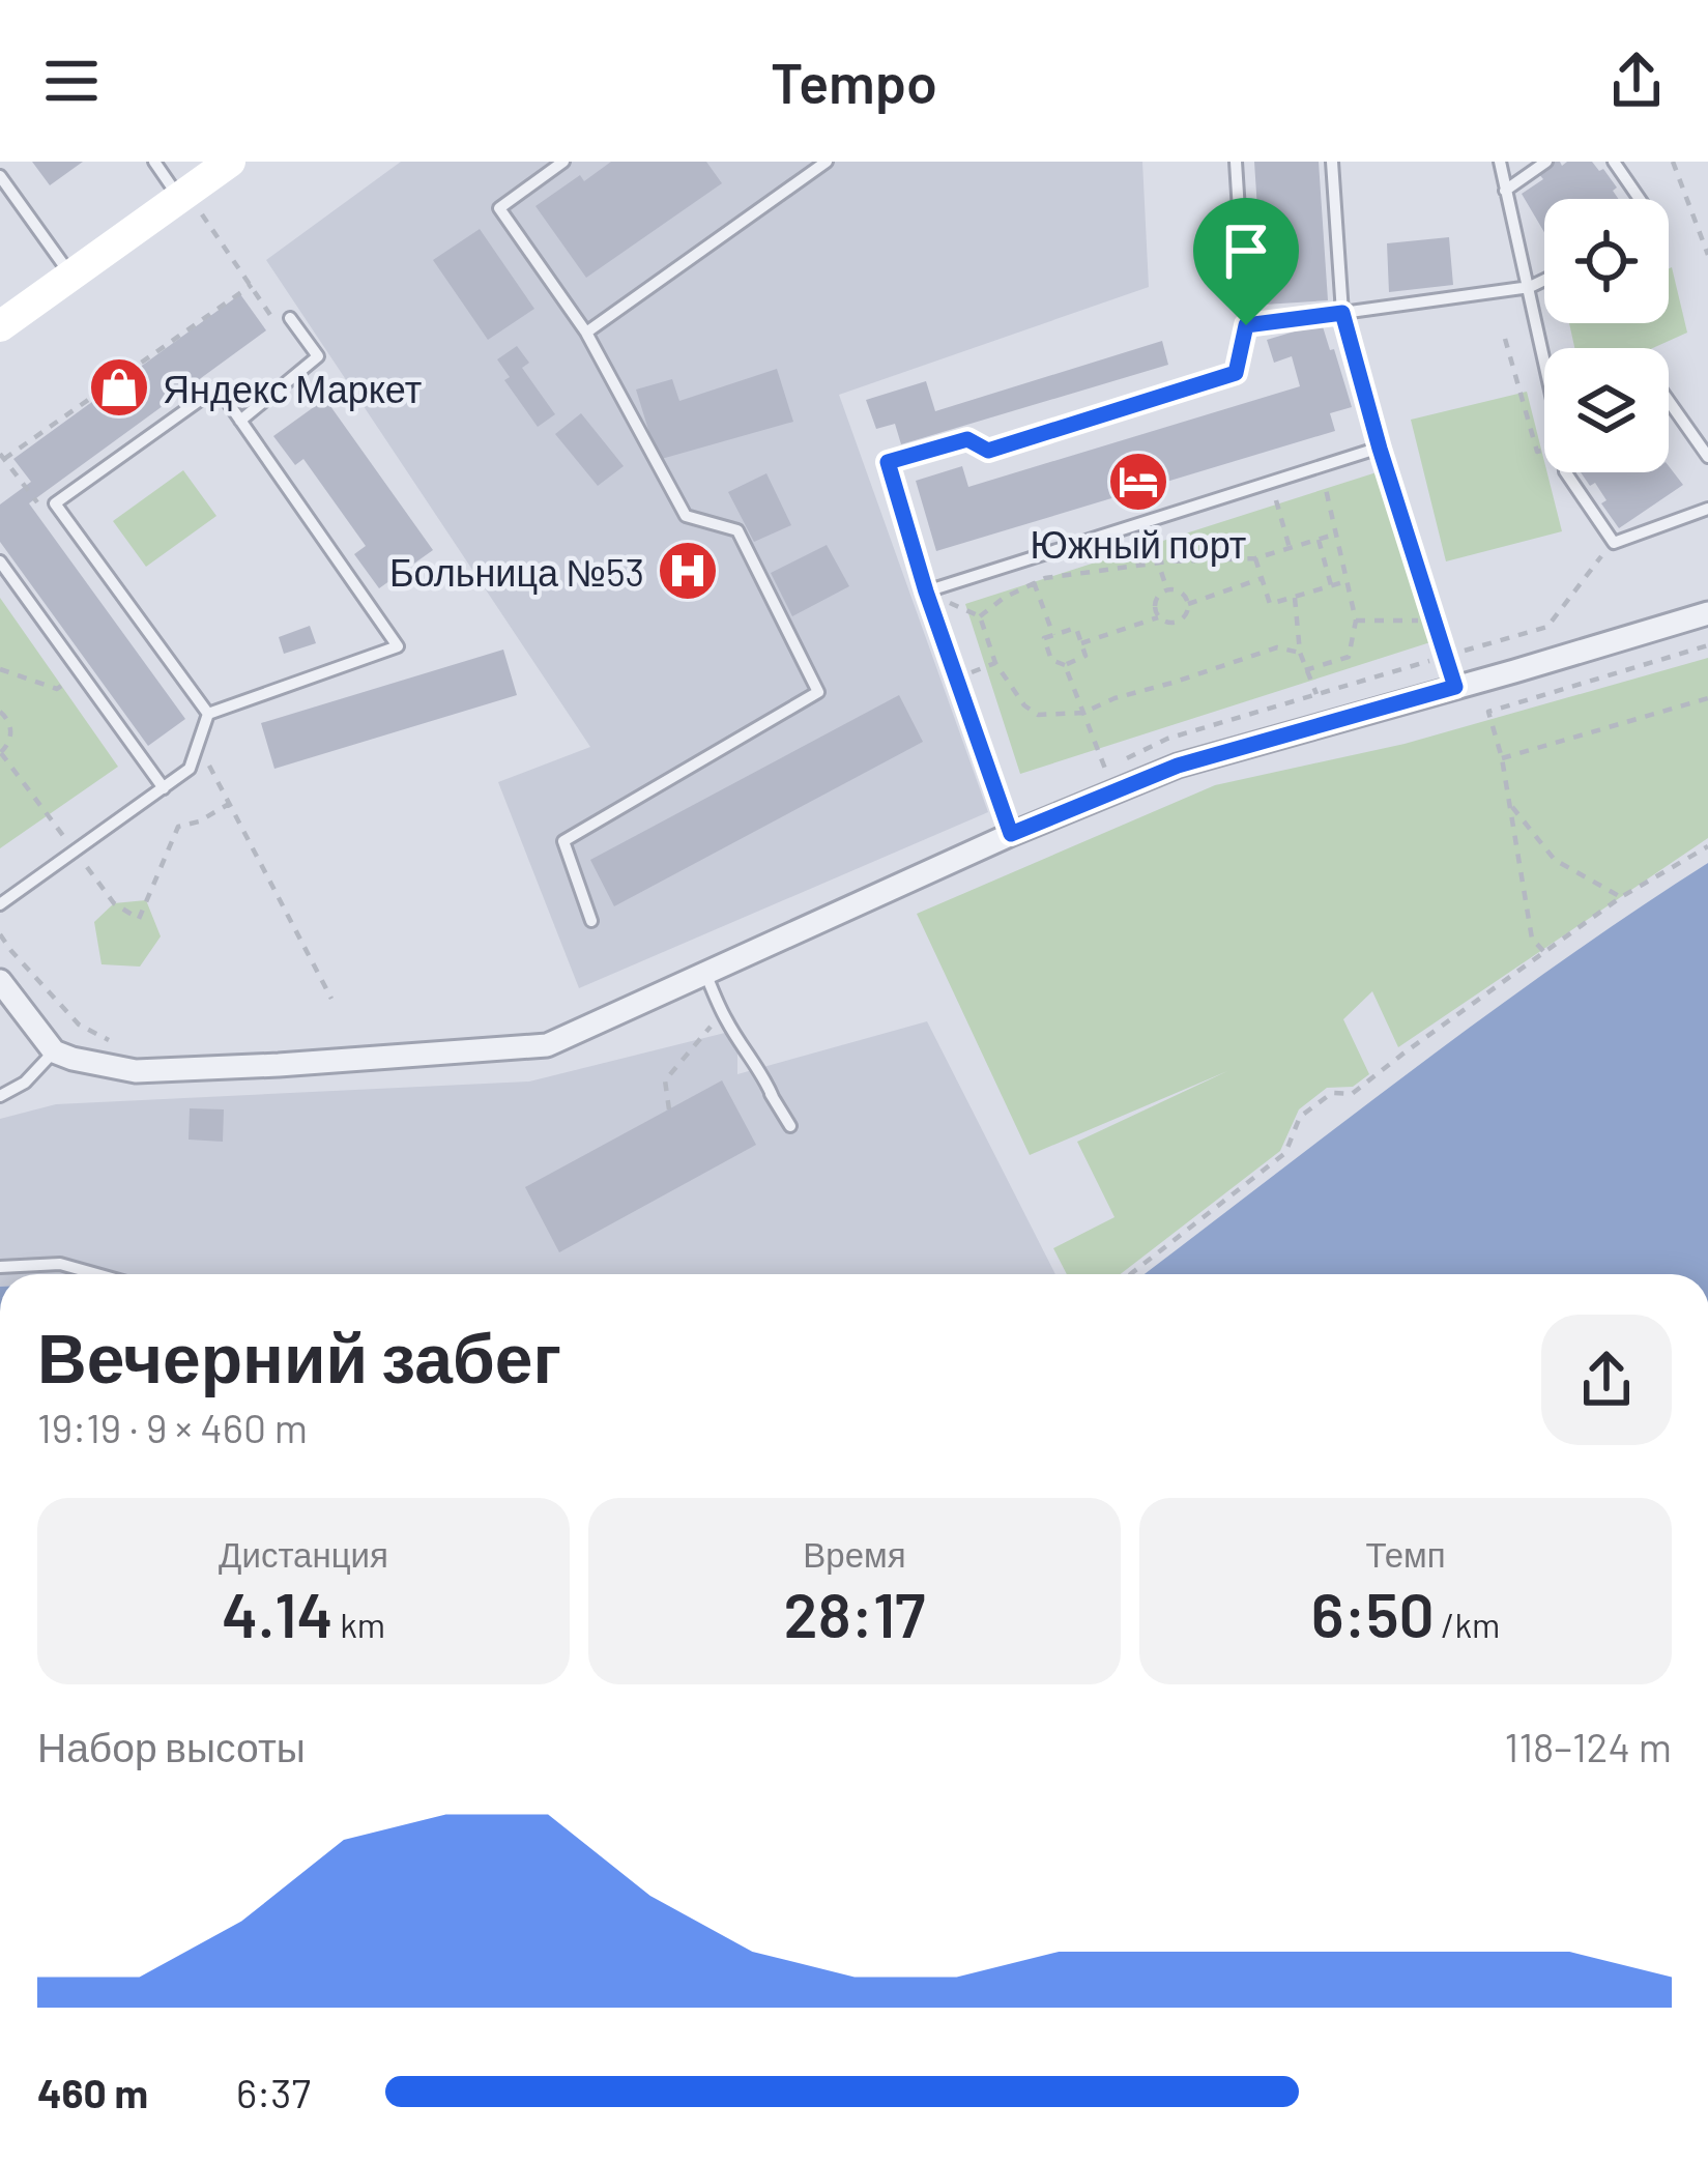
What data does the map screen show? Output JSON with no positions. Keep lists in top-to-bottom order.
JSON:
{
  "places": {
    "shop": ["Яндекс Маркет"],
    "hotel": ["Южный порт"],
    "hospital": ["Больница №53"]
  },
  "page": {
    "header": "Tempo",
    "heading": ["Вечерний забег", "19:19 · 9 × 460 m"],
    "stats": [
      ["Дистанция", "4.14 km"],
      ["Время", "28:17"],
      ["Темп", "6:50 /km"]
    ],
    "chart": ["Набор высоты", "118–124 m"],
    "list": [
      {
        "name": "460 m",
        "note": "6:37"
      }
    ]
  }
}
